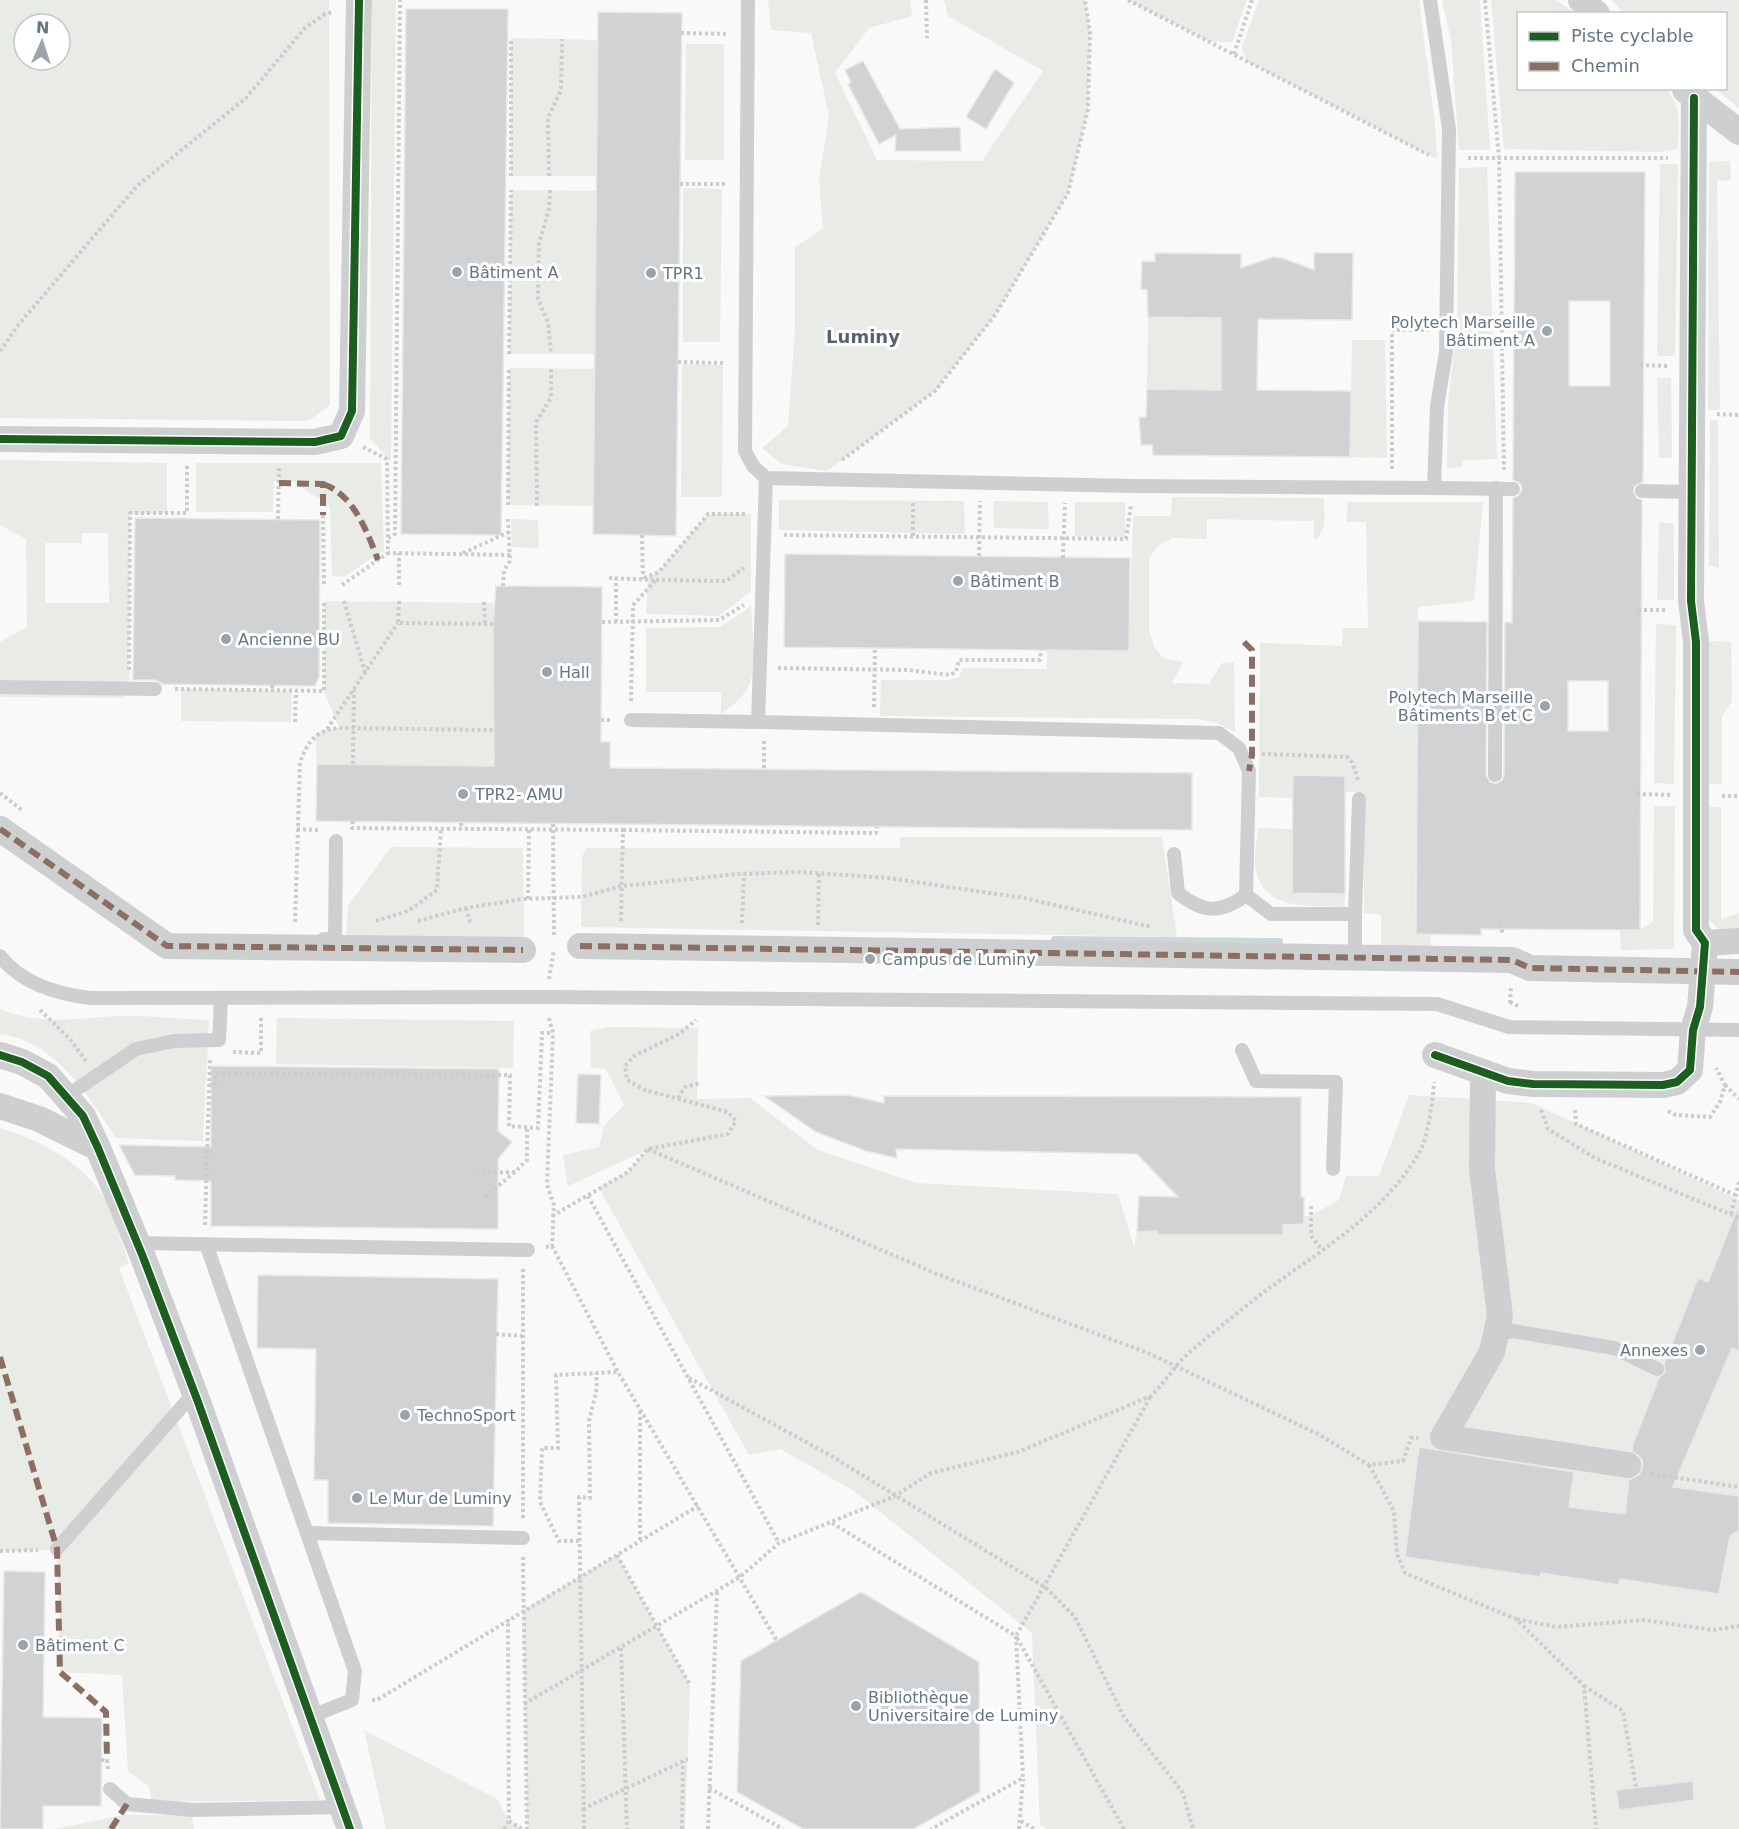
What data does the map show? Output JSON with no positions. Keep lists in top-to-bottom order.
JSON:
{
  "districts": ["Luminy"],
  "places": [
    "Bâtiment A",
    "TPR1",
    "Polytech Marseille Bâtiment A",
    "Bâtiment B",
    "Ancienne BU",
    "Hall",
    "Polytech Marseille Bâtiments B et C",
    "TPR2- AMU",
    "Campus de Luminy",
    "Annexes",
    "TechnoSport",
    "Le Mur de Luminy",
    "Bâtiment C",
    "Bibliothèque Universitaire de Luminy"
  ],
  "legend": ["Piste cyclable", "Chemin"],
  "north": "top"
}
